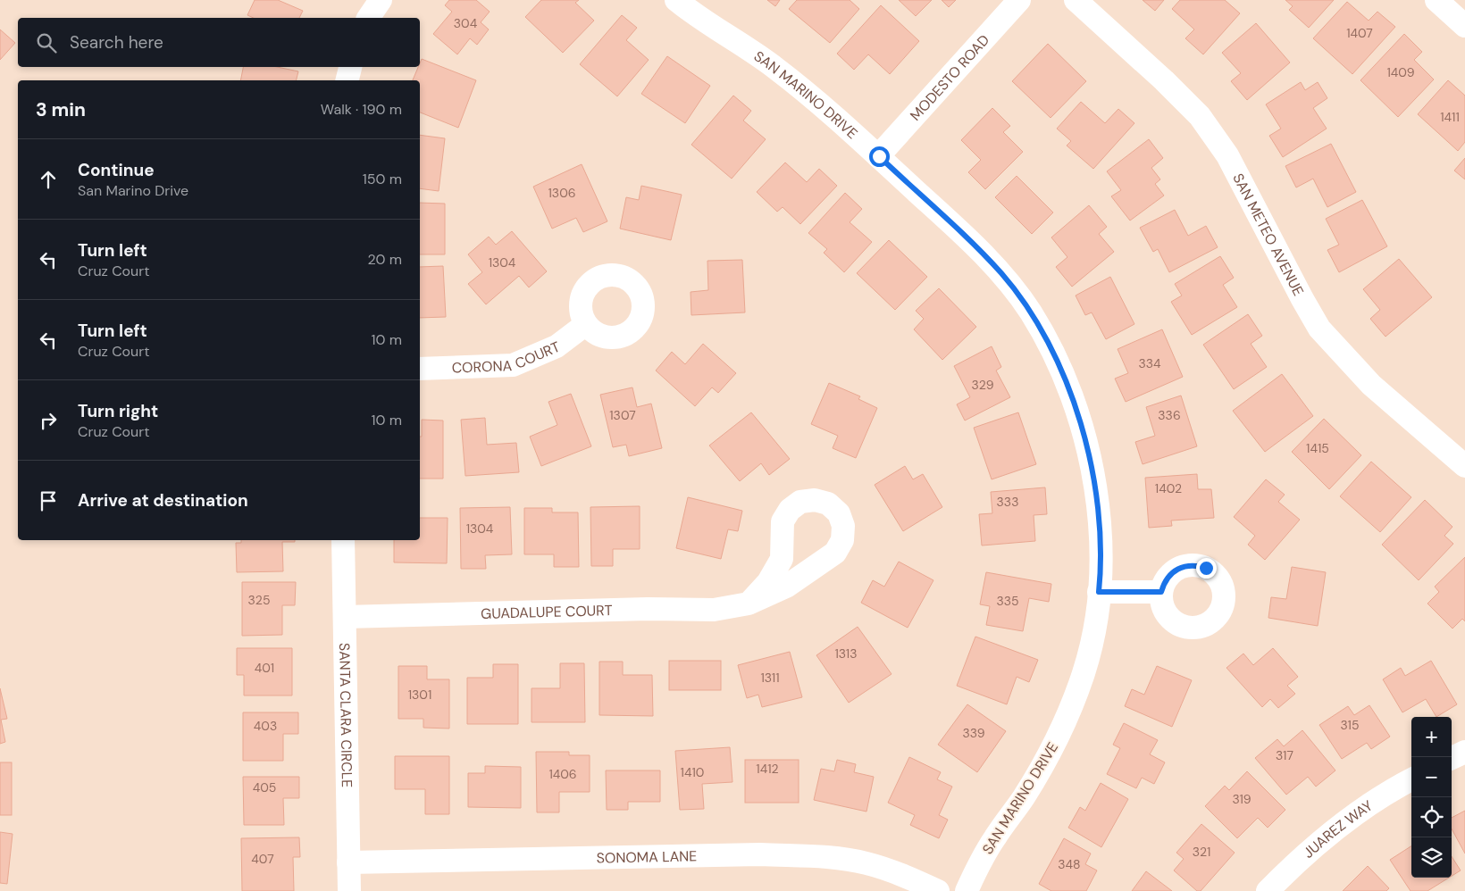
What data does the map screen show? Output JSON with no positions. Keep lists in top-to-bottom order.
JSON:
{
  "streets": {
    "street": [
      "MODESTO ROAD",
      "SAN MARINO DRIVE",
      "SAN METEO AVENUE",
      "CORONA COURT",
      "GUADALUPE COURT",
      "SANTA CLARA CIRCLE",
      "JUAREZ WAY",
      "SONOMA LANE"
    ]
  },
  "crossings": [
    ["MODESTO ROAD", "SAN MARINO DRIVE"],
    ["GUADALUPE COURT", "SANTA CLARA CIRCLE"],
    ["SANTA CLARA CIRCLE", "SONOMA LANE"]
  ],
  "house_numbers": [
    "304",
    "1407",
    "1409",
    "1411",
    "1306",
    "1304",
    "334",
    "329",
    "1307",
    "336",
    "1415",
    "1402",
    "333",
    "1304",
    "325",
    "335",
    "1313",
    "401",
    "1311",
    "1301",
    "315",
    "403",
    "339",
    "317",
    "1412",
    "1410",
    "1406",
    "405",
    "319",
    "321",
    "407",
    "348"
  ],
  "page": {
    "search": "Search here",
    "heading": ["3 min", "Walk · 190 m"],
    "list": [
      ["Continue", "San Marino Drive", "150 m"],
      ["Turn left", "Cruz Court", "20 m"],
      ["Turn left", "Cruz Court", "10 m"],
      ["Turn right", "Cruz Court", "10 m"],
      "Arrive at destination"
    ],
    "map_buttons": ["+", "−"]
  }
}
